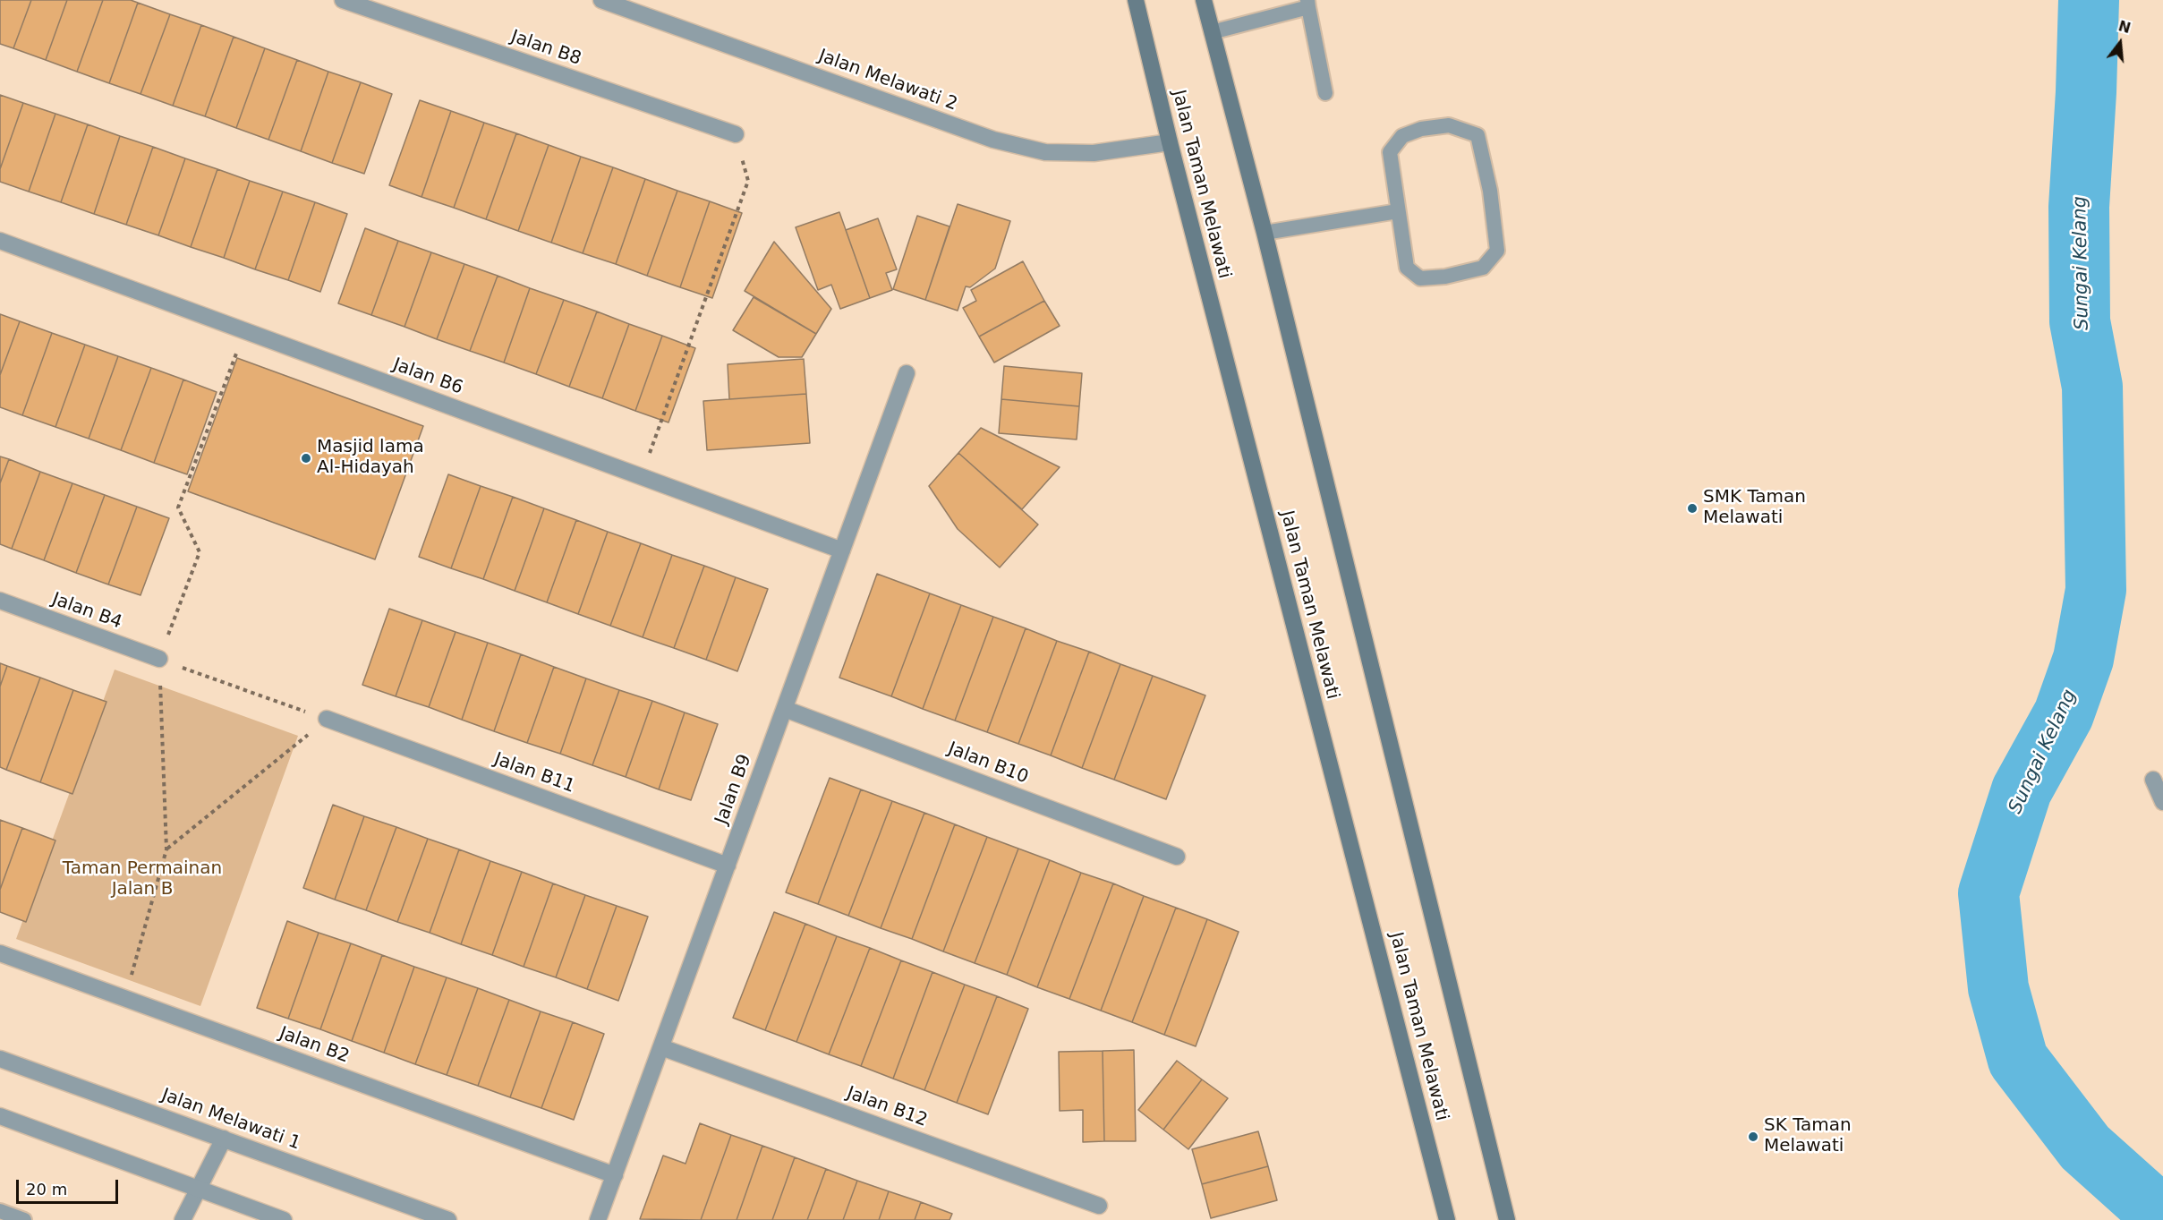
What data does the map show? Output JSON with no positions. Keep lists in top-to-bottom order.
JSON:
{
  "streets": {
    "main road": ["Jalan Taman Melawati"],
    "street": [
      "Jalan B8",
      "Jalan Melawati 2",
      "Jalan B6",
      "Jalan B4",
      "Jalan B10",
      "Jalan B11",
      "Jalan B9",
      "Jalan B2",
      "Jalan B12",
      "Jalan Melawati 1"
    ]
  },
  "crossings": [
    ["Jalan Melawati 2", "Jalan Taman Melawati"],
    ["Jalan B6", "Jalan B9"],
    ["Jalan B10", "Jalan B9"],
    ["Jalan B11", "Jalan B9"],
    ["Jalan B9", "Jalan B2"],
    ["Jalan B9", "Jalan B12"]
  ],
  "water": ["Sungai Kelang"],
  "parks": ["Taman Permainan Jalan B"],
  "places": ["Masjid lama Al-Hidayah", "SMK Taman Melawati", "SK Taman Melawati"],
  "scale_bar": "20 m",
  "north": "top"
}
